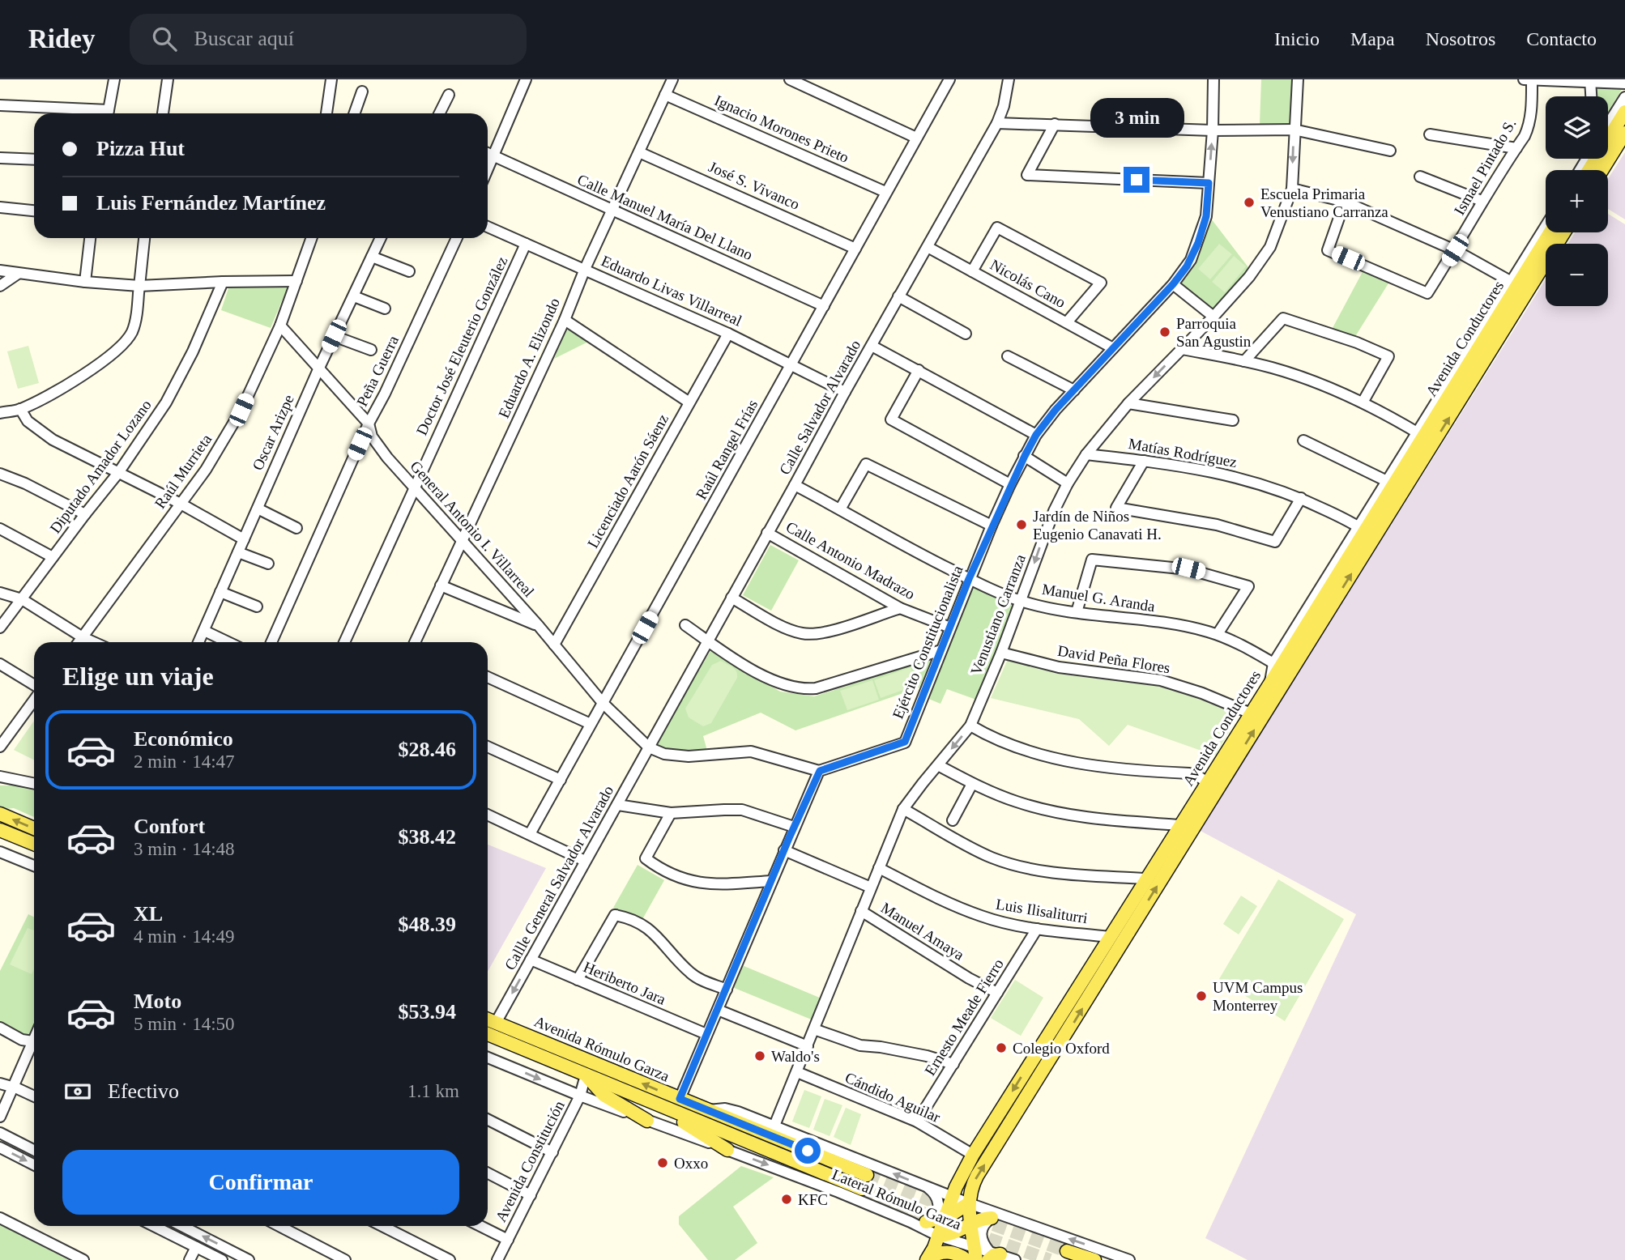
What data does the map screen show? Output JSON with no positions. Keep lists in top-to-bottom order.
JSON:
{
  "streets": {
    "main road": ["Avenida Conductores", "Avenida Rómulo Garza"],
    "street": [
      "Ignacio Morones Prieto",
      "Ismael Pintado S.",
      "José S. Vivanco",
      "Calle Manuel María Del Llano",
      "Nicolás Cano",
      "Eduardo Livas Villarreal",
      "Doctor José Eleuterio González",
      "Eduardo A. Elizondo",
      "Peña Guerra",
      "Calle Salvador Alvarado",
      "Oscar Arizpe",
      "Raúl Rangel Frías",
      "Matías Rodríguez",
      "Diputado Amador Lozano",
      "Raúl Murrieta",
      "Licenciado Aarón Sáenz",
      "General Antonio I. Villarreal",
      "Calle Antonio Madrazo",
      "Manuel G. Aranda",
      "Venustiano Carranza",
      "Ejército Constitucionalista",
      "David Peña Flores",
      "Callle General Salvador Alvarado",
      "Luis Ilisaliturri",
      "Manuel Amaya",
      "Heriberto Jara",
      "Ernesto Meade Fierro",
      "Cándido Aguilar",
      "Avenida Constitución",
      "Lateral Rómulo Garza"
    ]
  },
  "crossings": [
    ["Ignacio Morones Prieto", "Eduardo A. Elizondo"],
    ["Ignacio Morones Prieto", "Raúl Rangel Frías"],
    ["José S. Vivanco", "Eduardo A. Elizondo"],
    ["José S. Vivanco", "Raúl Rangel Frías"],
    ["Calle Manuel María Del Llano", "Eduardo A. Elizondo"],
    ["Calle Manuel María Del Llano", "Raúl Rangel Frías"],
    ["Nicolás Cano", "Calle Salvador Alvarado"],
    ["Nicolás Cano", "Ejército Constitucionalista"],
    ["Eduardo Livas Villarreal", "Doctor José Eleuterio González"],
    ["Eduardo Livas Villarreal", "Eduardo A. Elizondo"],
    ["Eduardo Livas Villarreal", "Calle Salvador Alvarado"],
    ["Eduardo Livas Villarreal", "Raúl Rangel Frías"],
    ["Eduardo Livas Villarreal", "Licenciado Aarón Sáenz"],
    ["Avenida Conductores", "Matías Rodríguez"],
    ["Avenida Conductores", "Manuel G. Aranda"],
    ["Avenida Conductores", "David Peña Flores"],
    ["Avenida Conductores", "Luis Ilisaliturri"],
    ["Avenida Conductores", "Cándido Aguilar"],
    ["Avenida Conductores", "Lateral Rómulo Garza"],
    ["Doctor José Eleuterio González", "General Antonio I. Villarreal"],
    ["Eduardo A. Elizondo", "General Antonio I. Villarreal"],
    ["Peña Guerra", "General Antonio I. Villarreal"],
    ["Calle Salvador Alvarado", "General Antonio I. Villarreal"],
    ["Calle Salvador Alvarado", "Calle Antonio Madrazo"],
    ["Calle Salvador Alvarado", "Manuel G. Aranda"],
    ["Calle Salvador Alvarado", "Callle General Salvador Alvarado"],
    ["Oscar Arizpe", "General Antonio I. Villarreal"],
    ["Raúl Rangel Frías", "General Antonio I. Villarreal"],
    ["Matías Rodríguez", "Venustiano Carranza"],
    ["Raúl Murrieta", "General Antonio I. Villarreal"],
    ["Licenciado Aarón Sáenz", "General Antonio I. Villarreal"],
    ["General Antonio I. Villarreal", "Callle General Salvador Alvarado"],
    ["Calle Antonio Madrazo", "Ejército Constitucionalista"],
    ["Manuel G. Aranda", "Venustiano Carranza"],
    ["Manuel G. Aranda", "Ejército Constitucionalista"],
    ["Venustiano Carranza", "David Peña Flores"],
    ["Venustiano Carranza", "Luis Ilisaliturri"],
    ["Venustiano Carranza", "Manuel Amaya"],
    ["Venustiano Carranza", "Cándido Aguilar"],
    ["Venustiano Carranza", "Lateral Rómulo Garza"],
    ["Callle General Salvador Alvarado", "Heriberto Jara"],
    ["Callle General Salvador Alvarado", "Avenida Rómulo Garza"],
    ["Luis Ilisaliturri", "Ernesto Meade Fierro"],
    ["Manuel Amaya", "Ernesto Meade Fierro"],
    ["Ernesto Meade Fierro", "Cándido Aguilar"],
    ["Avenida Rómulo Garza", "Avenida Constitución"],
    ["Avenida Rómulo Garza", "Lateral Rómulo Garza"],
    ["Avenida Constitución", "Lateral Rómulo Garza"]
  ],
  "places": [
    "Escuela Primaria Venustiano Carranza",
    "Parroquia San Agustin",
    "Jardín de Niños Eugenio Canavati H.",
    "UVM Campus Monterrey",
    "Colegio Oxford",
    "Waldo's",
    "Oxxo",
    "KFC"
  ],
  "page": {
    "header": "Ridey",
    "search": "Buscar aquí",
    "nav": [
      "Inicio",
      "Mapa",
      "Nosotros",
      "Contacto"
    ],
    "map_buttons": ["+", "−"],
    "bubble": "3 min",
    "banner": ["Pizza Hut", "Luis Fernández Martínez"],
    "heading": "Elige un viaje",
    "list": [
      {
        "name": "Económico",
        "note": "2 min · 14:47",
        "value": "$28.46"
      },
      {
        "name": "Confort",
        "note": "3 min · 14:48",
        "value": "$38.42"
      },
      {
        "name": "XL",
        "note": "4 min · 14:49",
        "value": "$48.39"
      },
      {
        "name": "Moto",
        "note": "5 min · 14:50",
        "value": "$53.94"
      }
    ],
    "pay": ["Efectivo", "1.1 km"],
    "buttons": "Confirmar"
  }
}
